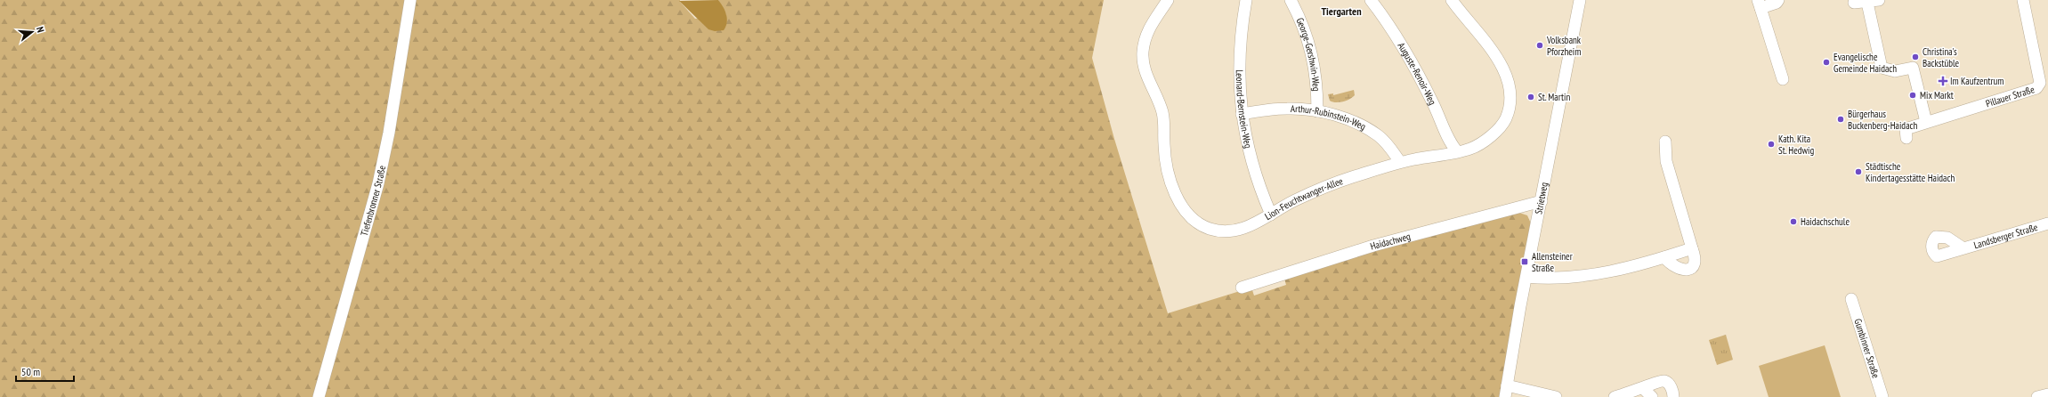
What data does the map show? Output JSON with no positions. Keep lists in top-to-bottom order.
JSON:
{
  "streets": {
    "street": [
      "George-Gershwin-Weg",
      "Auguste-Renoir-Weg",
      "Pillauer Straße",
      "Leonard-Bernstein-Weg",
      "Arthur-Rubinstein-Weg",
      "Strietweg",
      "Lion-Feuchtwanger-Allee",
      "Tiefenbronner Straße",
      "Landsberger Straße",
      "Haidachweg",
      "Gumbinner Straße"
    ]
  },
  "crossings": [
    ["George-Gershwin-Weg", "Arthur-Rubinstein-Weg"],
    ["Auguste-Renoir-Weg", "Lion-Feuchtwanger-Allee"],
    ["Leonard-Bernstein-Weg", "Arthur-Rubinstein-Weg"],
    ["Leonard-Bernstein-Weg", "Lion-Feuchtwanger-Allee"],
    ["Arthur-Rubinstein-Weg", "Lion-Feuchtwanger-Allee"],
    ["Strietweg", "Haidachweg"]
  ],
  "districts": ["Tiergarten"],
  "places": {
    "other": [
      "Volksbank Pforzheim",
      "Christina's Backstüble",
      "Evangelische Gemeinde Haidach",
      "Mix Markt",
      "St. Martin",
      "Bürgerhaus Buckenberg-Haidach",
      "Kath. Kita St. Hedwig",
      "Städtische Kindertagesstätte Haidach",
      "Haidachschule"
    ],
    "health": ["Im Kaufzentrum"],
    "transit": ["Allensteiner Straße"]
  },
  "scale_bar": "50 m",
  "north": "right"
}
